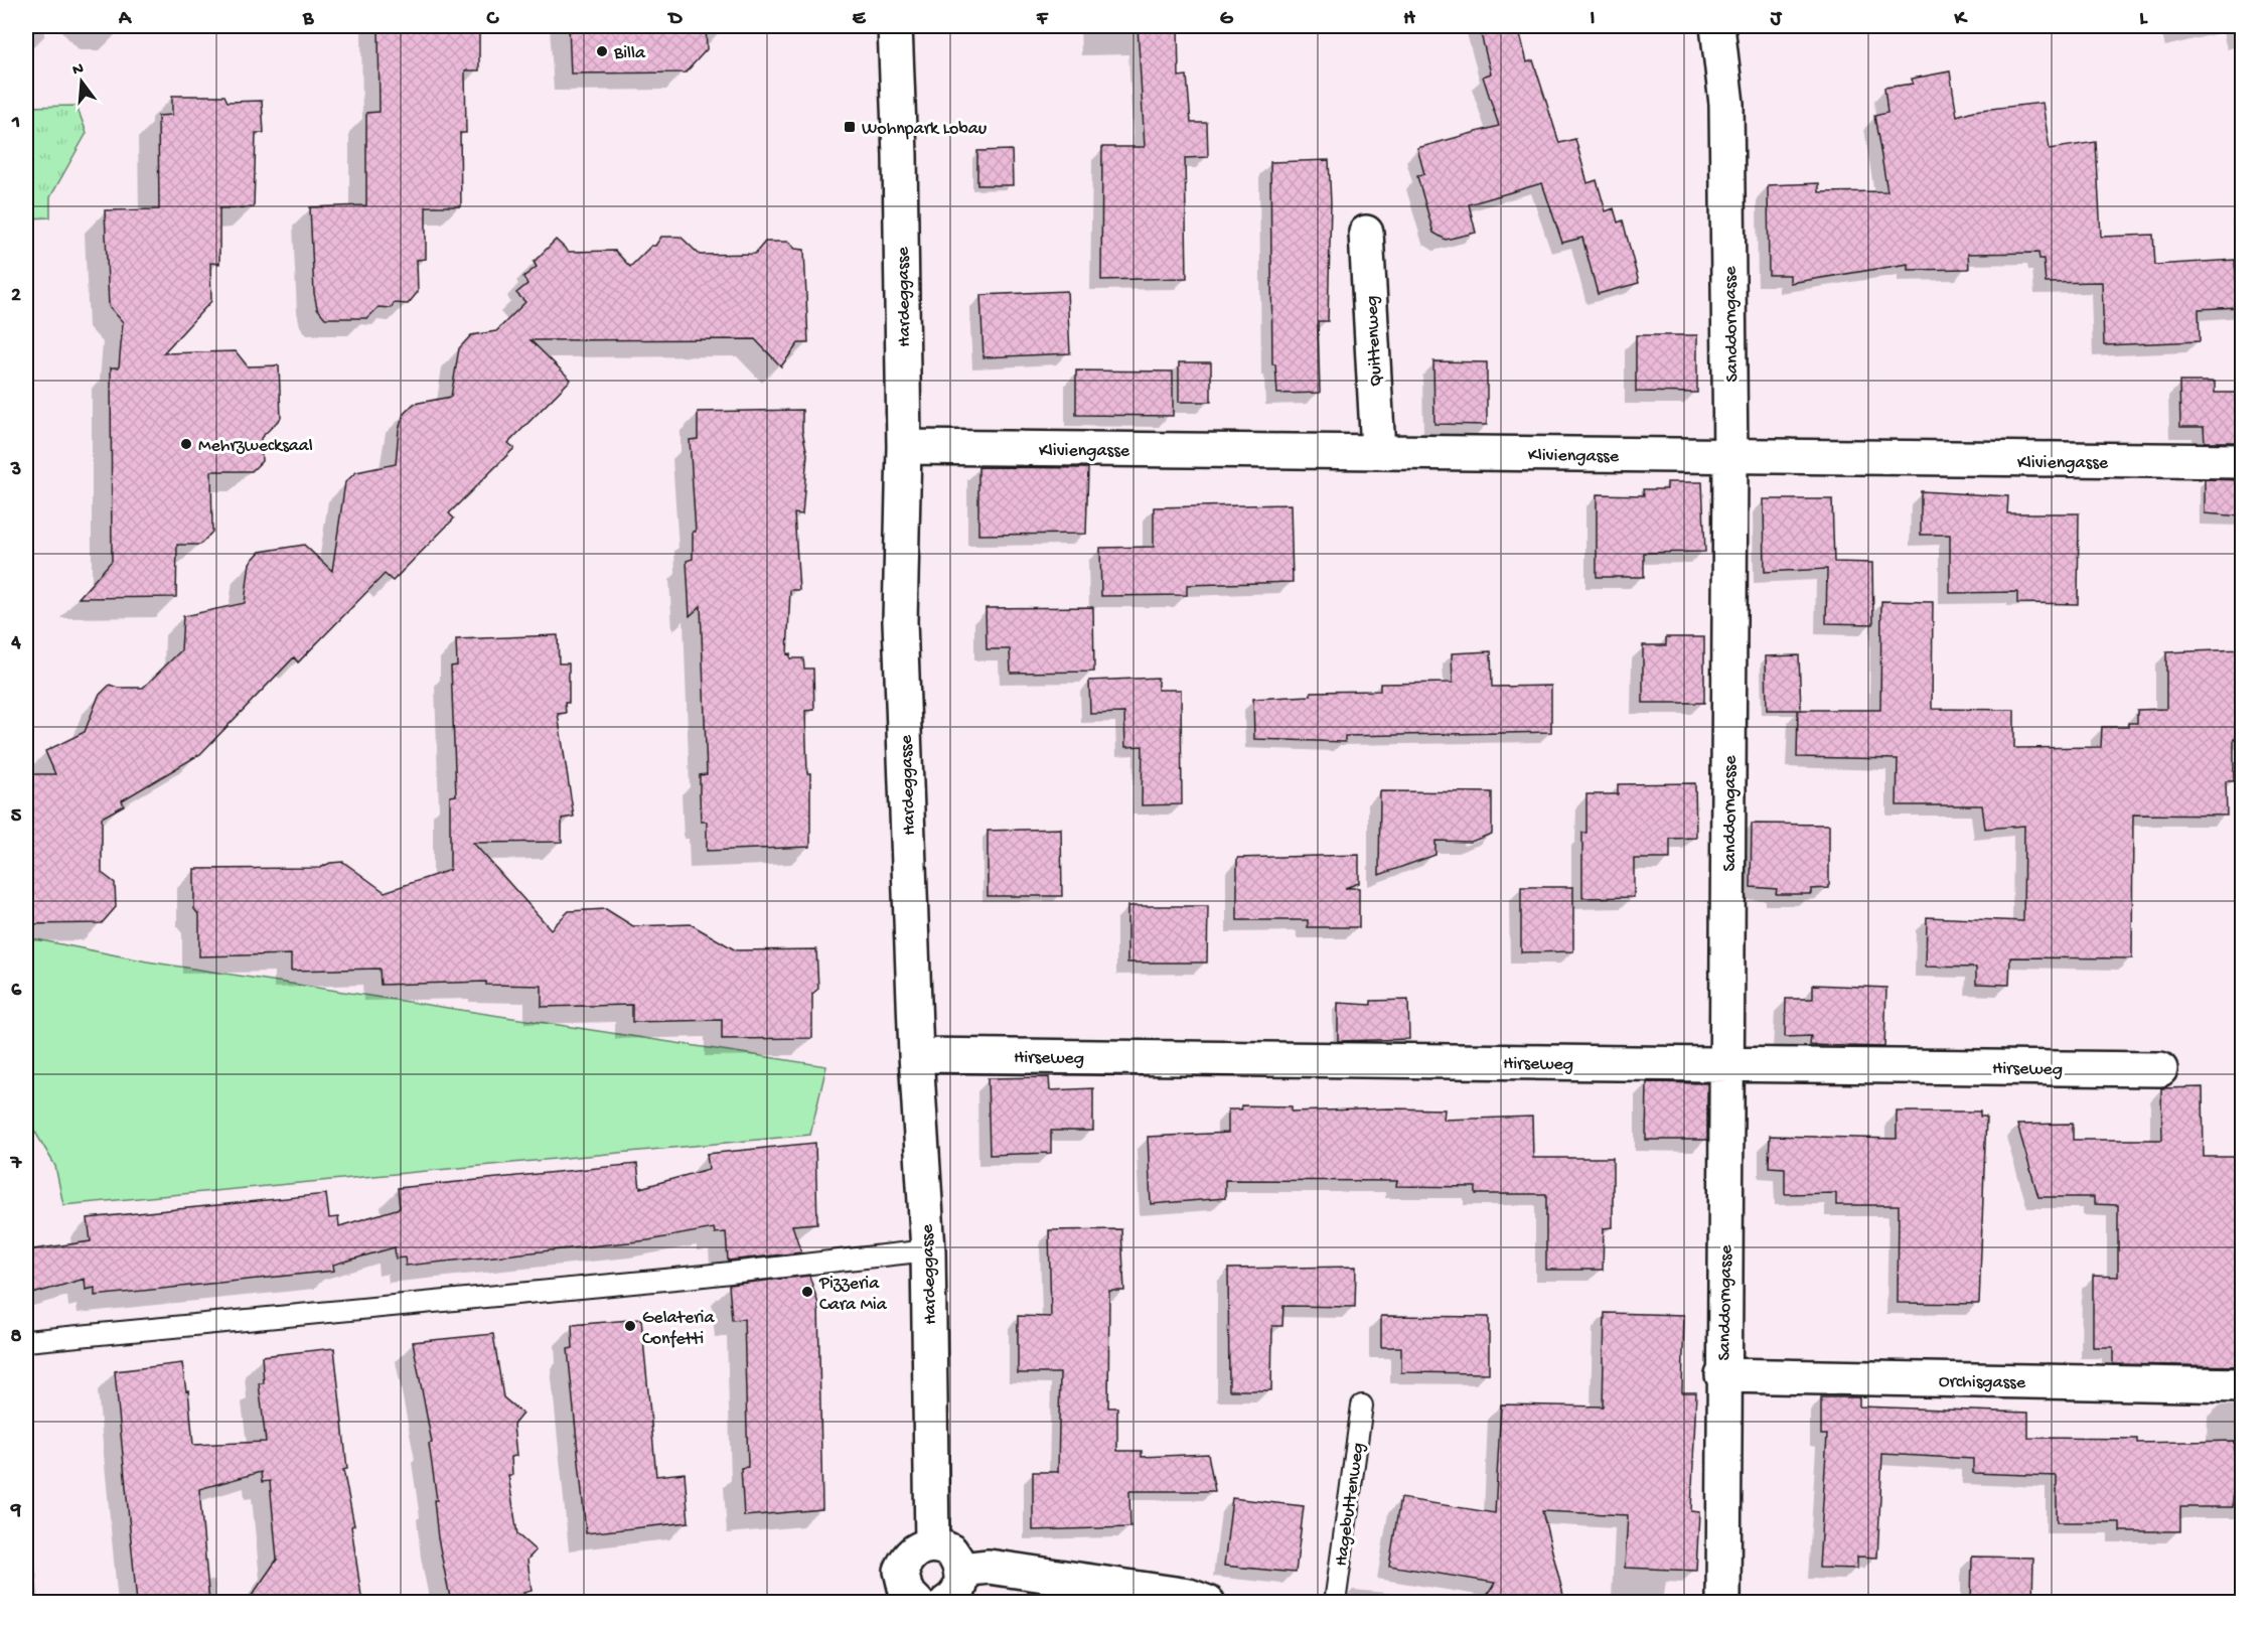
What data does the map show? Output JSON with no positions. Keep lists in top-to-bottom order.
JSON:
{
  "streets": {
    "street": [
      "Hardeggasse",
      "Sanddorngasse",
      "Quittenweg",
      "Kliviengasse",
      "Hirseweg",
      "Orchisgasse"
    ],
    "lane": ["Hagebuttenweg"]
  },
  "crossings": [
    ["Hardeggasse", "Kliviengasse"],
    ["Hardeggasse", "Hirseweg"],
    ["Sanddorngasse", "Kliviengasse"],
    ["Sanddorngasse", "Hirseweg"],
    ["Sanddorngasse", "Orchisgasse"],
    ["Quittenweg", "Kliviengasse"]
  ],
  "places": {
    "other": [
      "Billa",
      "Mehrzwecksaal",
      "Pizzeria Cara Mia",
      "Gelateria Confetti"
    ],
    "transit": ["Wohnpark Lobau"]
  },
  "north": "top",
  "grid": {
    "columns": [
      "A",
      "B",
      "C",
      "D",
      "E",
      "F",
      "G",
      "H",
      "I",
      "J",
      "K",
      "L"
    ],
    "rows": [
      "1",
      "2",
      "3",
      "4",
      "5",
      "6",
      "7",
      "8",
      "9"
    ]
  }
}
